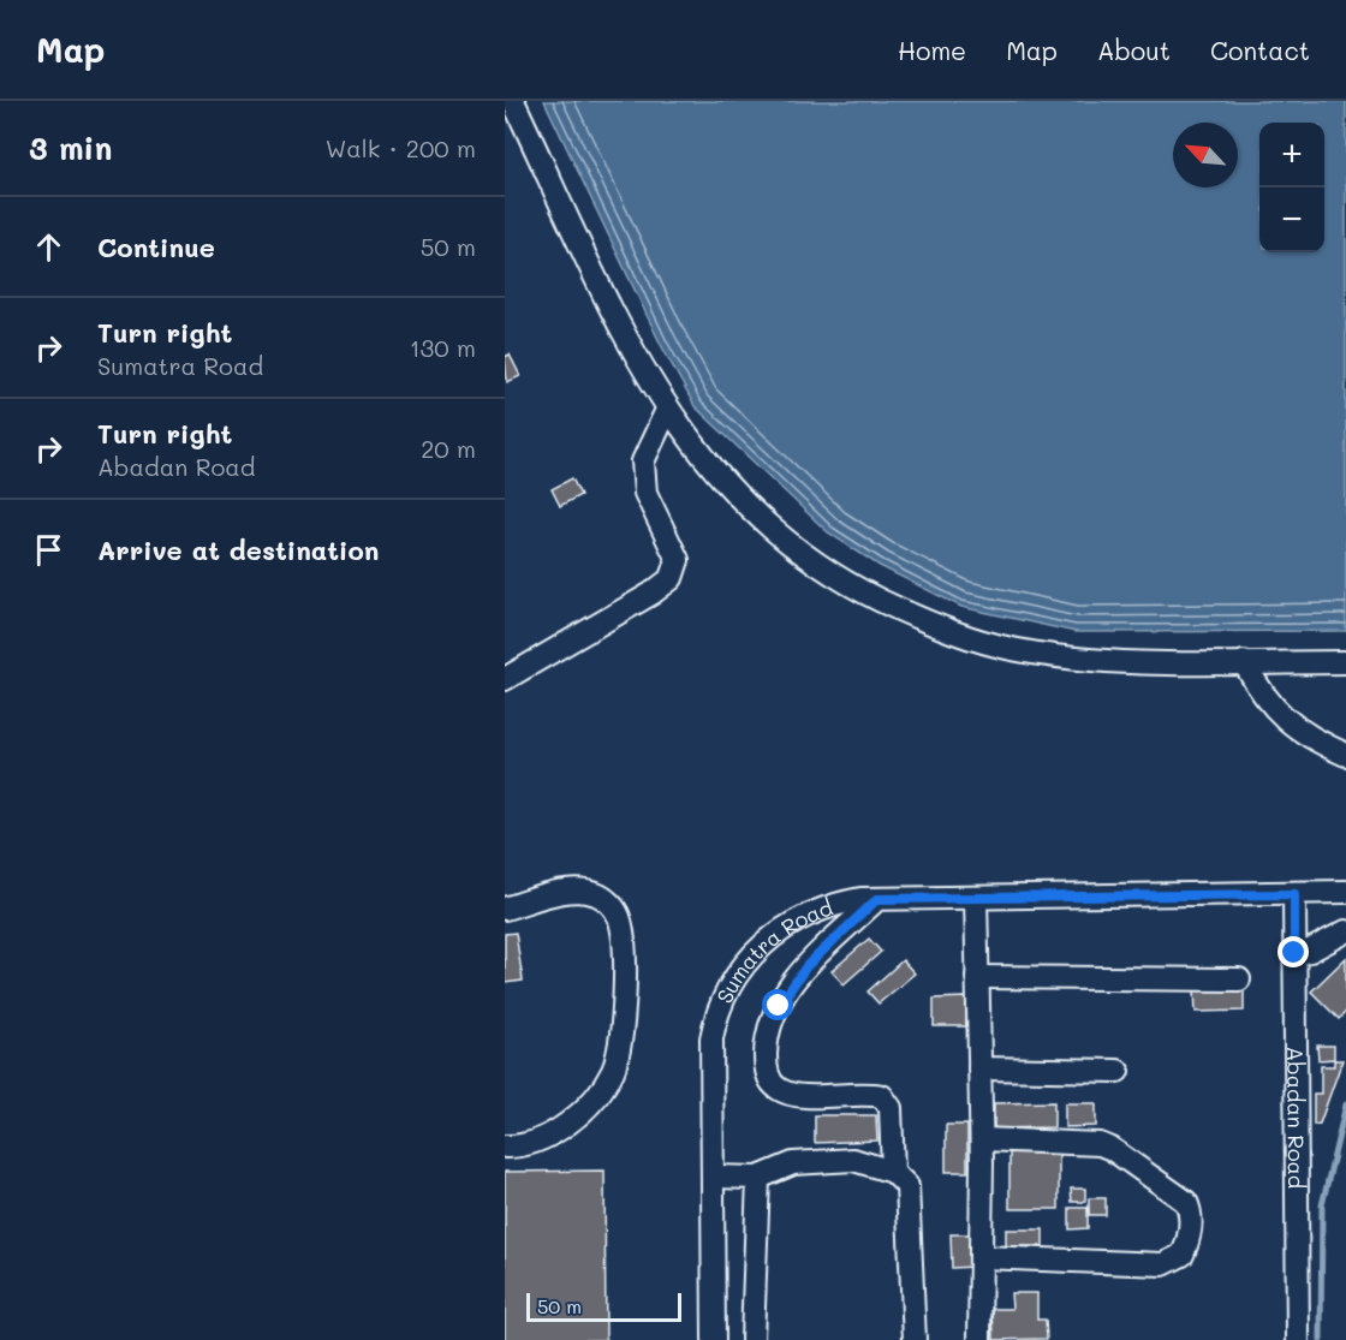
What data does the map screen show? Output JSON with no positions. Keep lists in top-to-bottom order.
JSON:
{
  "streets": {
    "street": ["Sumatra Road", "Abadan Road"]
  },
  "crossings": [
    ["Sumatra Road", "Abadan Road"]
  ],
  "scale_bar": "50 m",
  "north": "top left",
  "page": {
    "header": "Map",
    "nav": [
      "Home",
      "Map",
      "About",
      "Contact"
    ],
    "heading": ["3 min", "Walk · 200 m"],
    "map_buttons": ["+", "−"],
    "list": [
      ["Continue", "50 m"],
      ["Turn right", "Sumatra Road", "130 m"],
      ["Turn right", "Abadan Road", "20 m"],
      "Arrive at destination"
    ],
    "scale": "50 m"
  }
}
